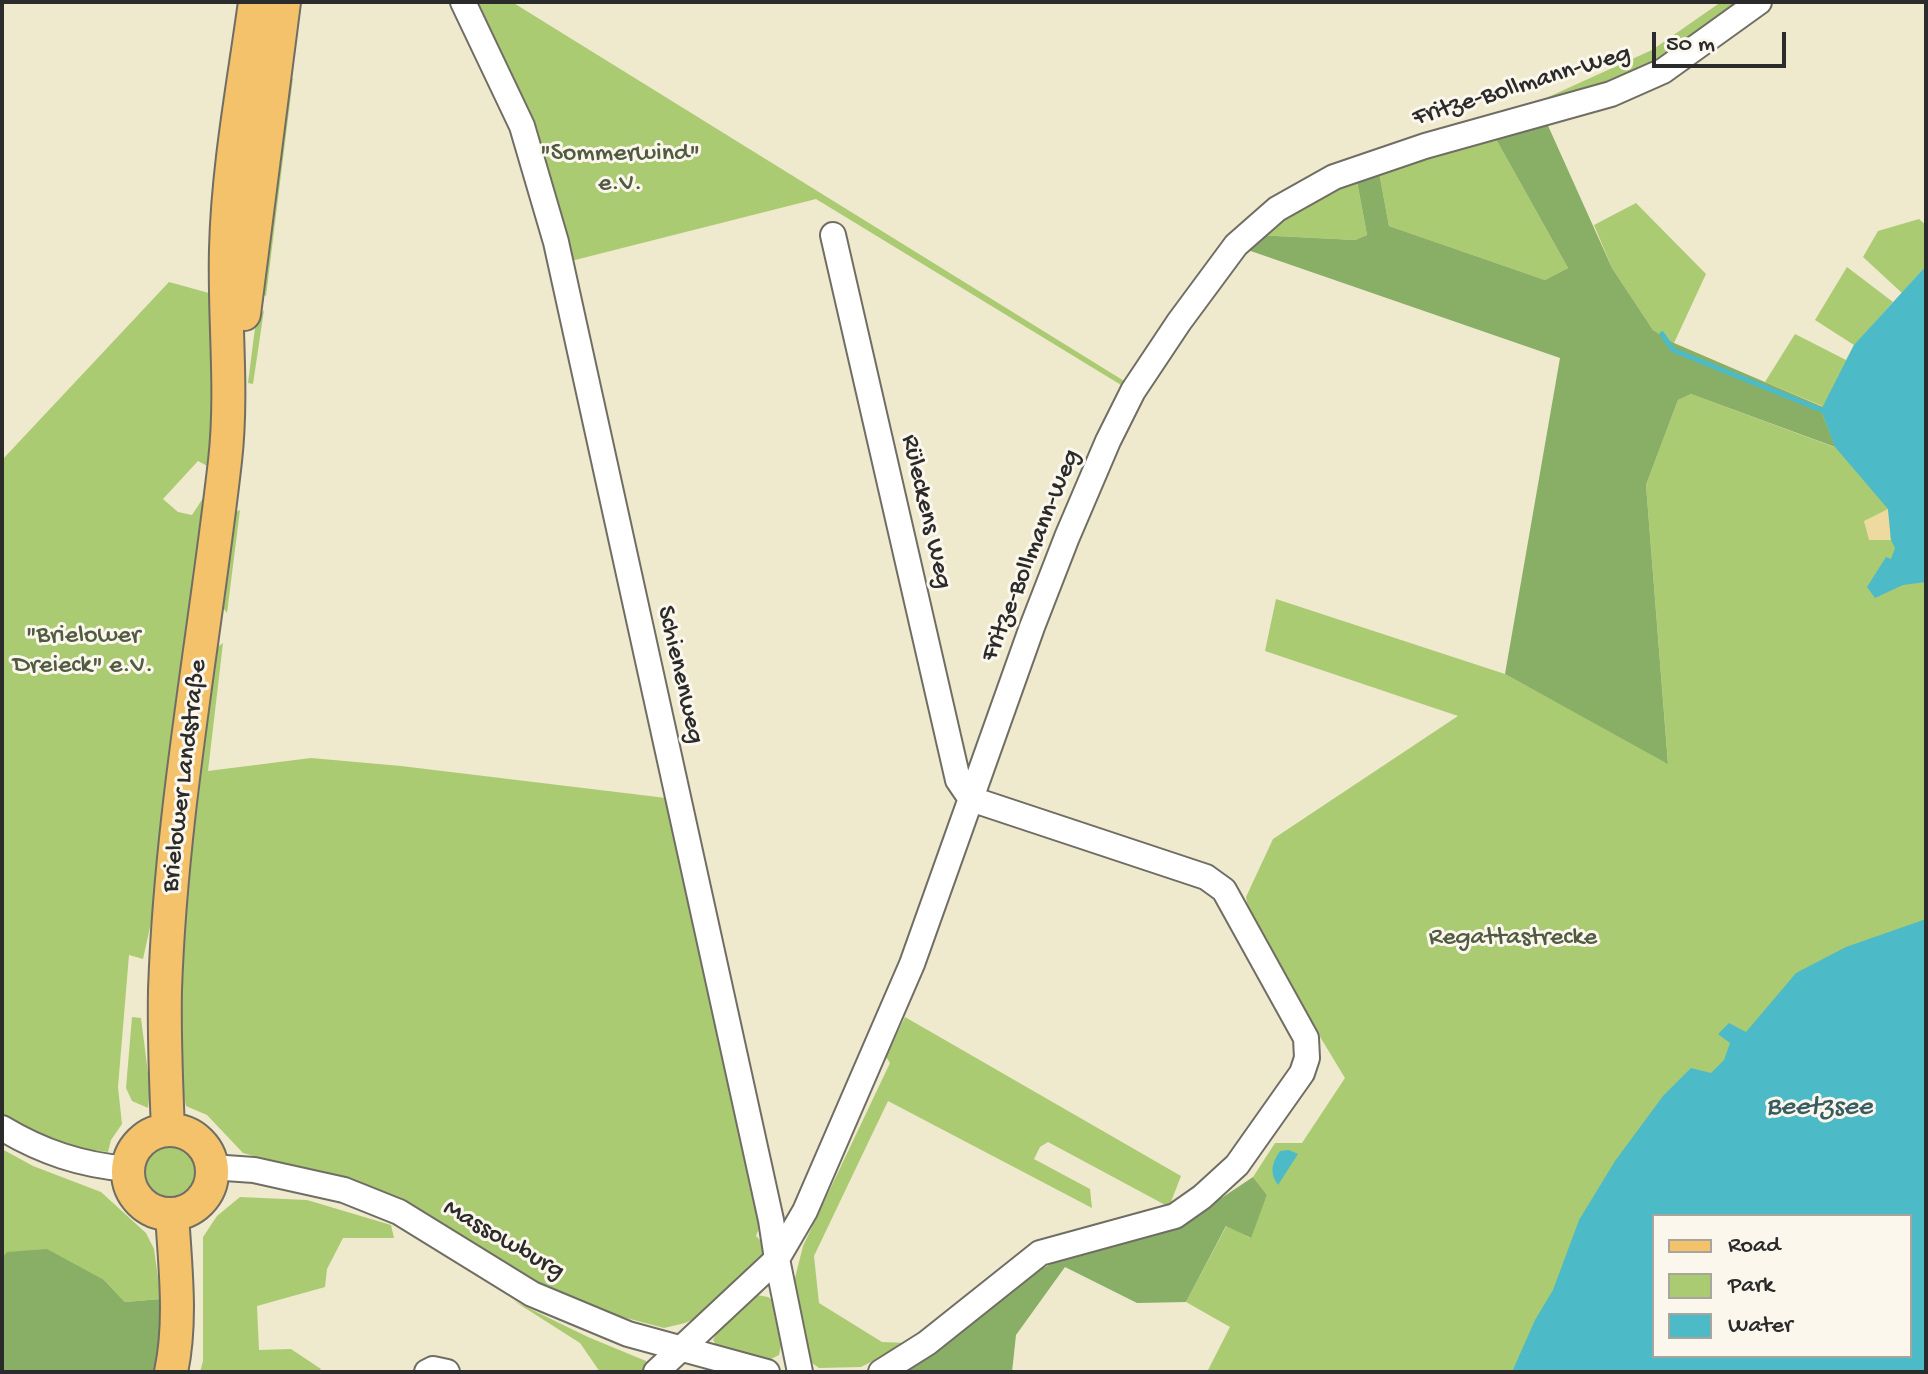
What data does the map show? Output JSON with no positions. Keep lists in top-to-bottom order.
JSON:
{
  "streets": {
    "main road": ["Brielower Landstraße"],
    "street": [
      "Fritze-Bollmann-Weg",
      "Rüleckens Weg",
      "Schienenweg",
      "Massowburg"
    ]
  },
  "crossings": [
    ["Fritze-Bollmann-Weg", "Rüleckens Weg"],
    ["Fritze-Bollmann-Weg", "Schienenweg"],
    ["Fritze-Bollmann-Weg", "Massowburg"],
    ["Brielower Landstraße", "Massowburg"]
  ],
  "water": ["Beetzsee"],
  "parks": ["\"Sommerwind\" e.V.", "\"Brielower Dreieck\" e.V.", "Regattastrecke"],
  "legend": ["Road", "Park", "Water"],
  "scale_bar": "50 m"
}
